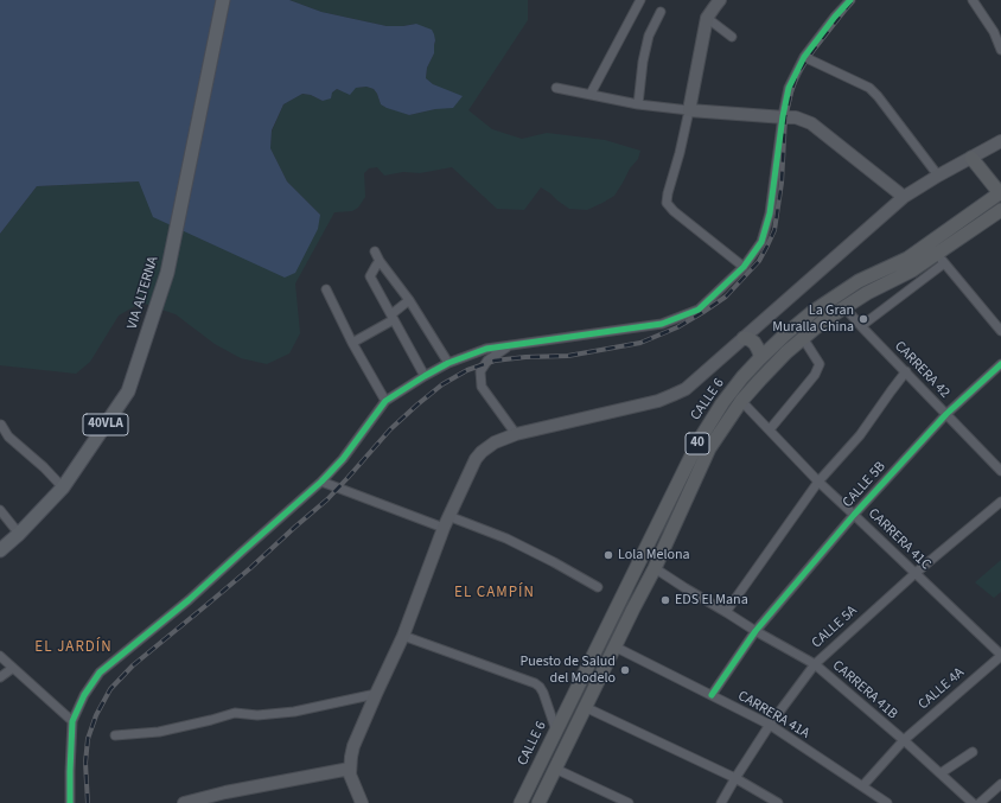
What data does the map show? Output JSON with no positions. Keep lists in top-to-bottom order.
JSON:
{
  "streets": {
    "highway": ["CALLE 6", "40"],
    "main road": ["VIA ALTERNA", "40VLA"],
    "street": [
      "CARRERA 42",
      "CALLE 5B",
      "CARRERA 41C",
      "CALLE 5A",
      "CALLE 4A",
      "CARRERA 41B",
      "CARRERA 41A"
    ]
  },
  "crossings": [
    ["CARRERA 42", "CALLE 6"],
    ["CARRERA 42", "CALLE 5B"],
    ["CALLE 6", "CARRERA 41C"],
    ["CALLE 6", "CARRERA 41B"],
    ["CALLE 6", "CARRERA 41A"],
    ["CALLE 5B", "CARRERA 41C"],
    ["CALLE 5B", "CARRERA 41B"],
    ["CALLE 5B", "CARRERA 41A"],
    ["CARRERA 41C", "CALLE 5A"],
    ["CARRERA 41C", "CALLE 4A"],
    ["CALLE 5A", "CARRERA 41B"],
    ["CALLE 5A", "CARRERA 41A"],
    ["CALLE 4A", "CARRERA 41B"],
    ["CALLE 4A", "CARRERA 41A"]
  ],
  "districts": ["EL CAMPÍN", "EL JARDÍN"],
  "places": [
    "La Gran Muralla China",
    "Lola Melona",
    "EDS El Mana",
    "Puesto de Salud del Modelo"
  ]
}
